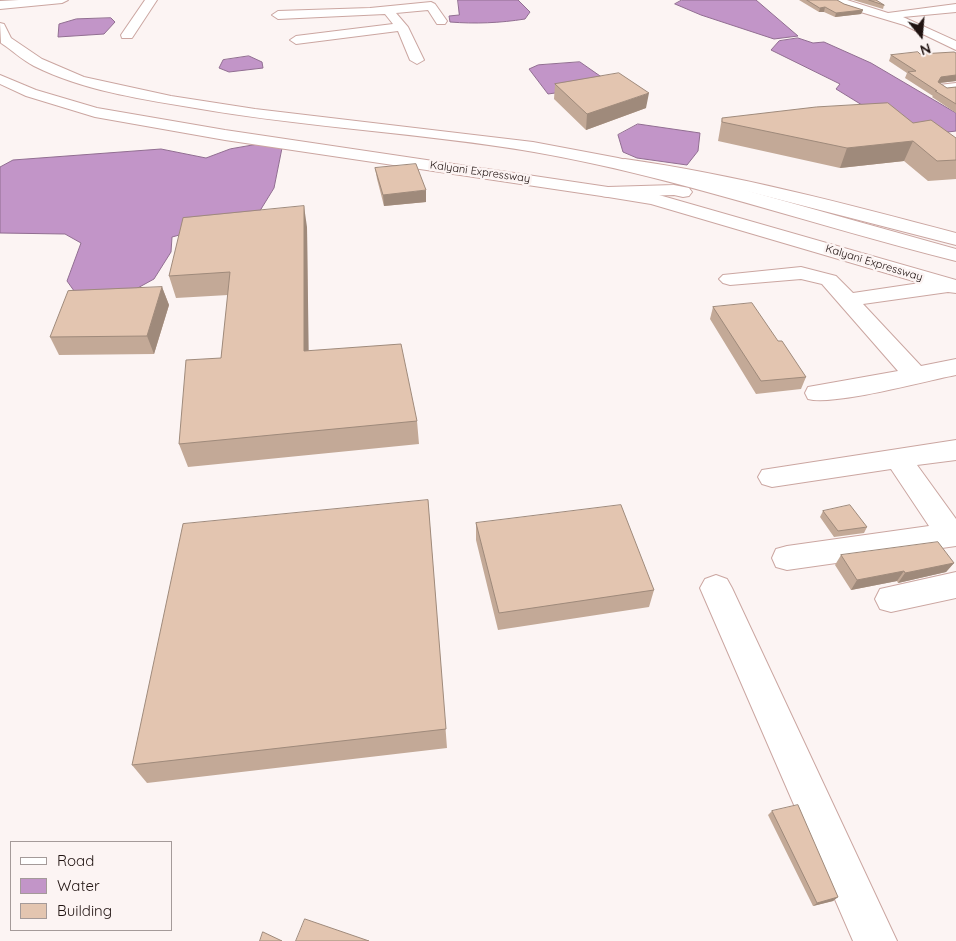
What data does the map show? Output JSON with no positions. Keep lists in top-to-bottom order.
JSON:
{
  "streets": {
    "main road": ["Kalyani Expressway"]
  },
  "legend": ["Road", "Water", "Building"],
  "north": "bottom"
}
